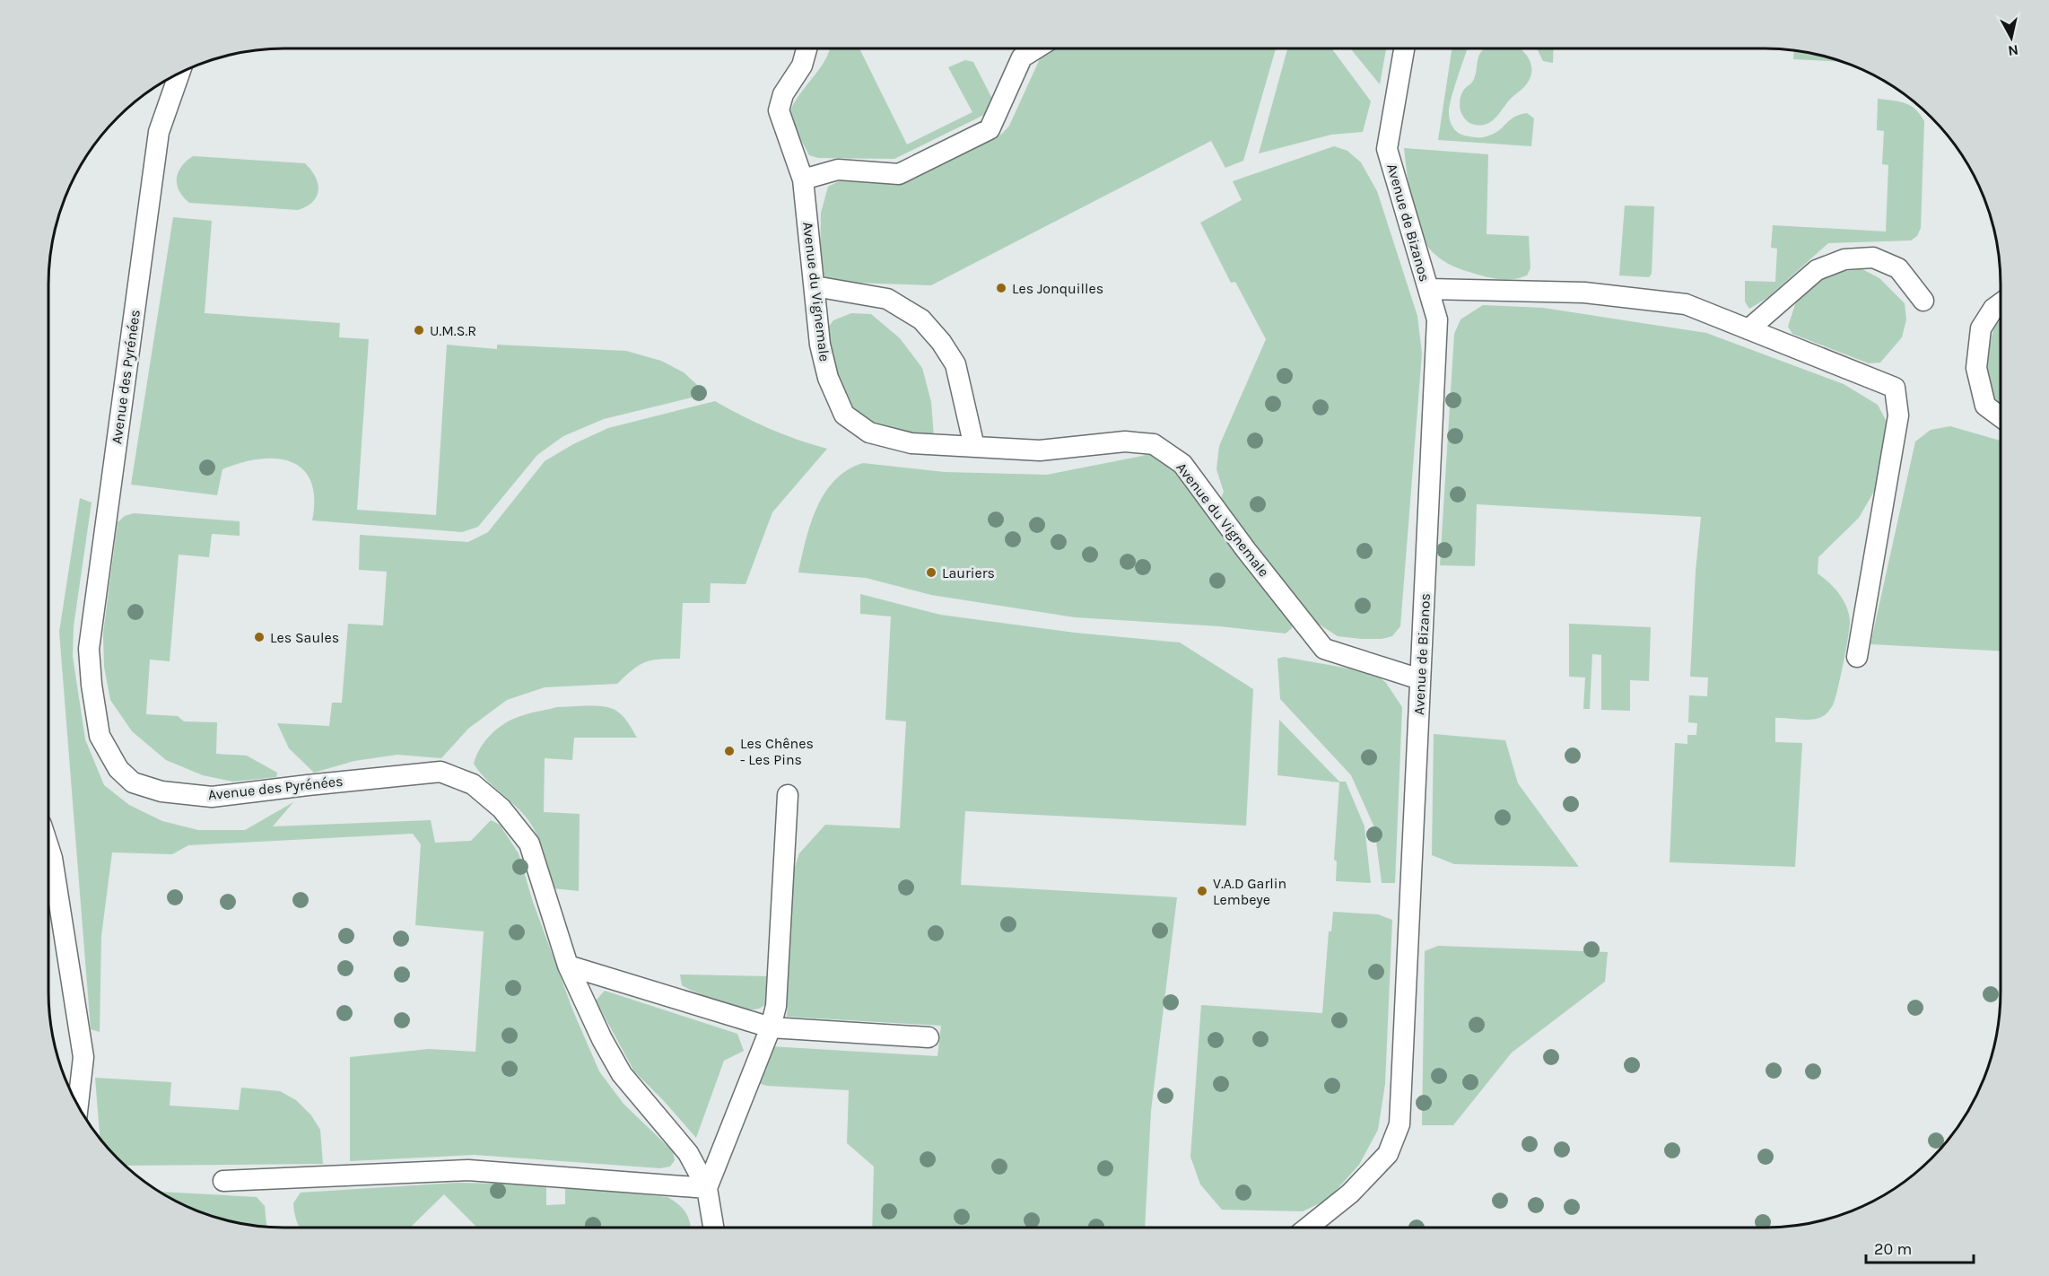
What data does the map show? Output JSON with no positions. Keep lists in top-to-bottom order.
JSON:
{
  "streets": {
    "lane": ["Avenue de Bizanos", "Avenue du Vignemale", "Avenue des Pyrénées"]
  },
  "crossings": [
    ["Avenue de Bizanos", "Avenue du Vignemale"]
  ],
  "places": [
    "Les Jonquilles",
    "U.M.S.R",
    "Lauriers",
    "Les Saules",
    "Les Chênes - Les Pins",
    "V.A.D Garlin Lembeye"
  ],
  "scale_bar": "20 m",
  "north": "bottom"
}
